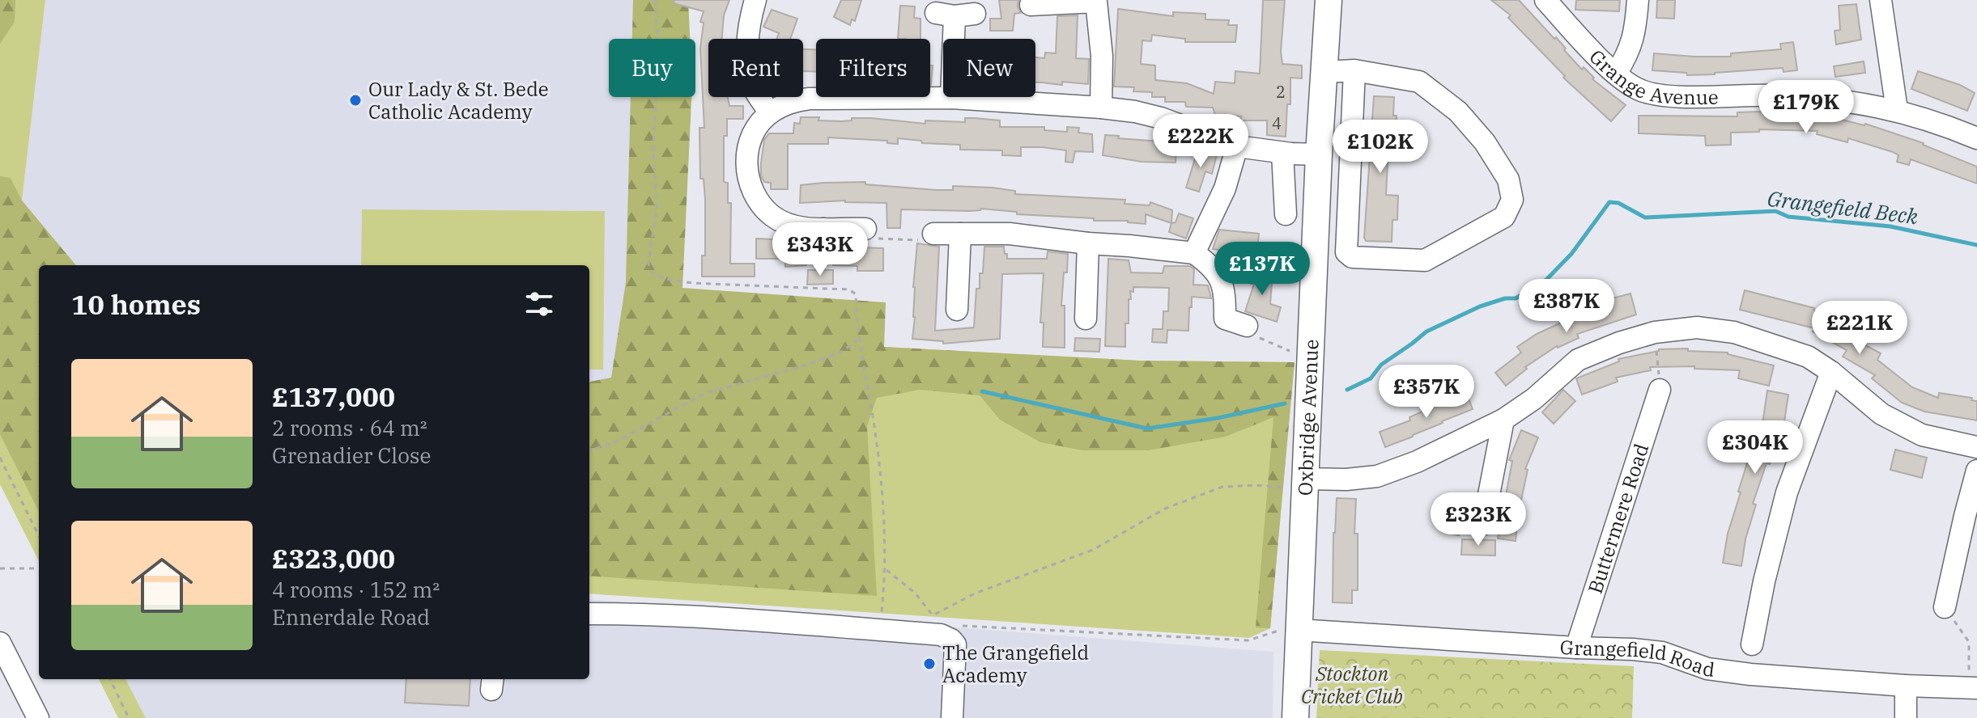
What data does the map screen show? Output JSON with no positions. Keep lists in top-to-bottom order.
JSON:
{
  "streets": {
    "main road": ["Oxbridge Avenue"],
    "street": ["Grange Avenue", "Buttermere Road", "Grangefield Road"]
  },
  "crossings": [
    ["Oxbridge Avenue", "Grangefield Road"],
    ["Buttermere Road", "Grangefield Road"]
  ],
  "water": ["Grangefield Beck"],
  "parks": ["Stockton Cricket Club"],
  "places": ["Our Lady & St. Bede Catholic Academy", "The Grangefield Academy"],
  "house_numbers": ["2", "4"],
  "page": {
    "chip": [
      "Buy",
      "Rent",
      "Filters",
      "New"
    ],
    "price": [
      "£179K",
      "£222K",
      "£102K",
      "£343K",
      "£137K",
      "£387K",
      "£221K",
      "£357K",
      "£304K",
      "£323K"
    ],
    "heading": "10 homes",
    "list": [
      {
        "name": "£137,000",
        "note": "2 rooms · 64 m² · Grenadier Close"
      },
      {
        "name": "£323,000",
        "note": "4 rooms · 152 m² · Ennerdale Road"
      }
    ]
  }
}
